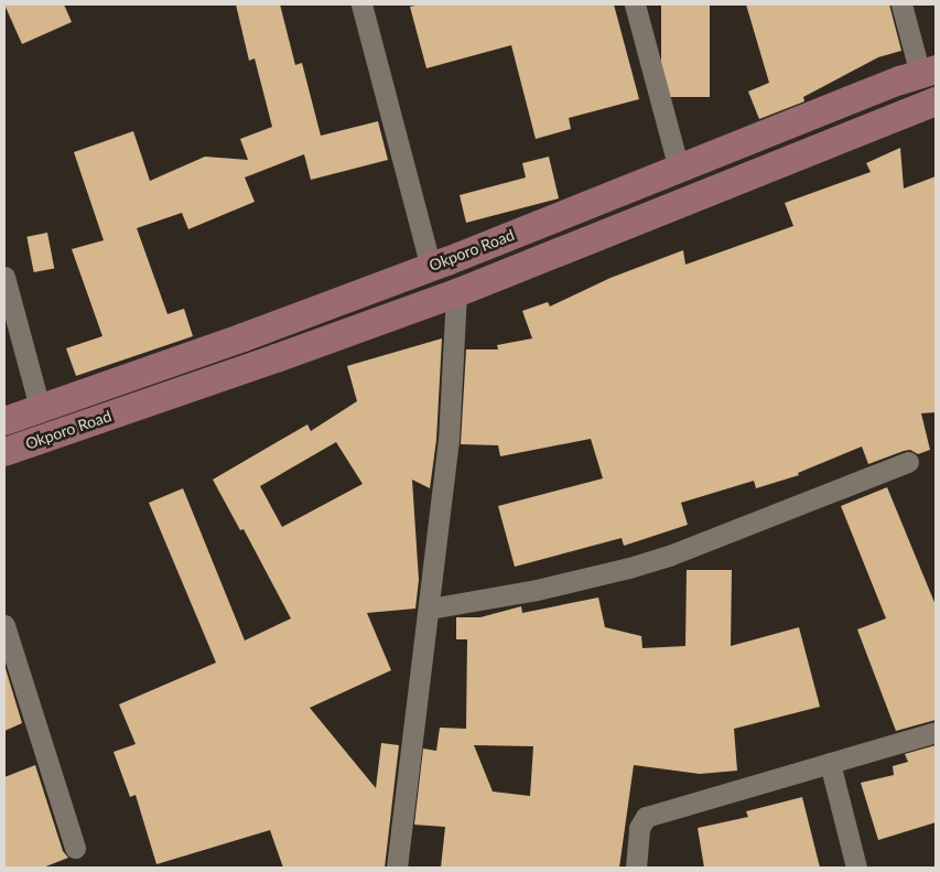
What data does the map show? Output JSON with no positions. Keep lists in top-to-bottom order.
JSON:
{
  "streets": {
    "main road": ["Okporo Road"]
  }
}
